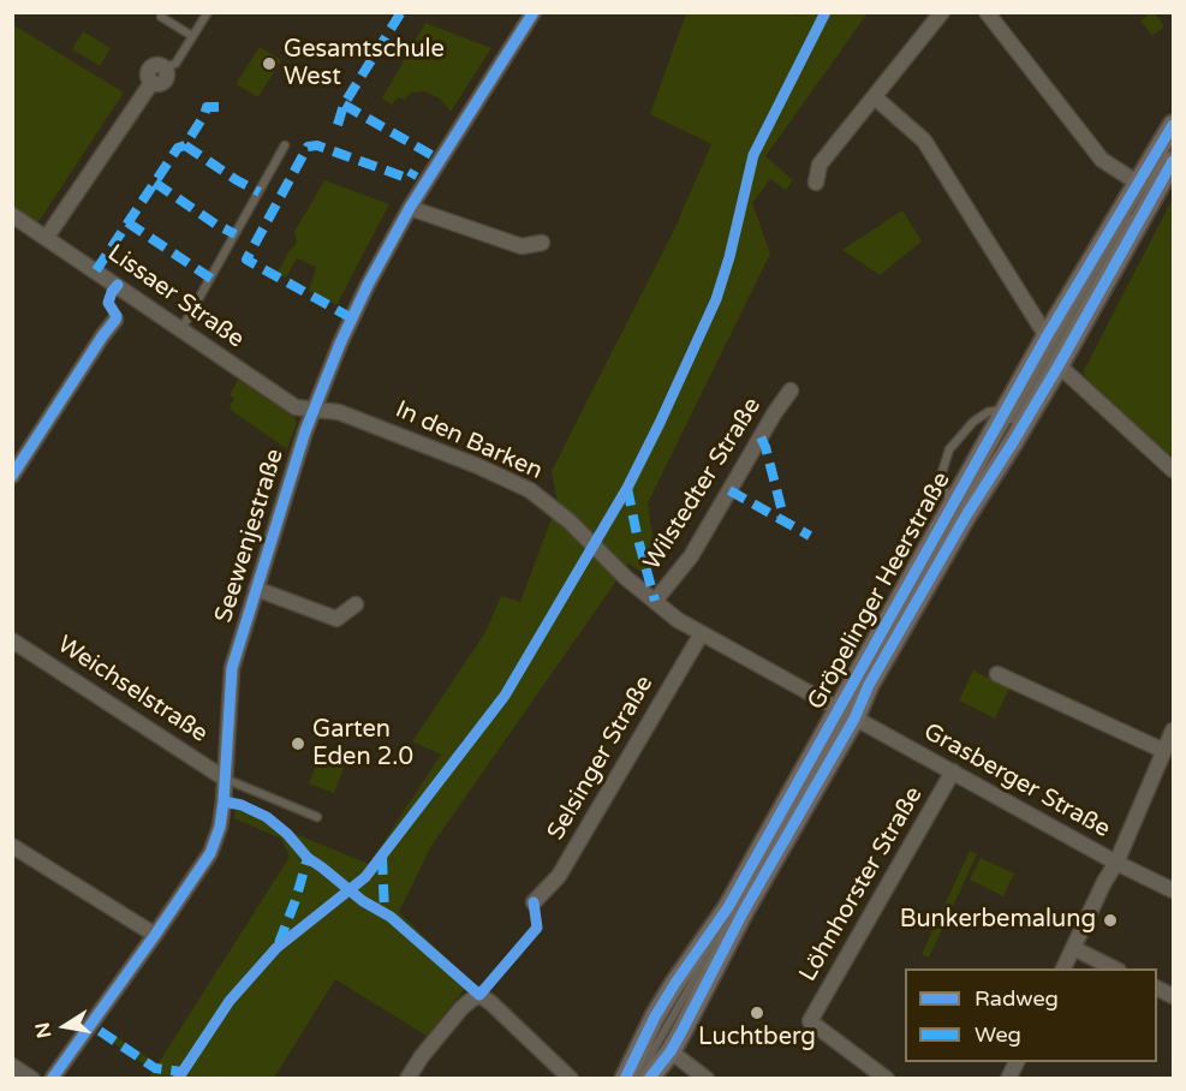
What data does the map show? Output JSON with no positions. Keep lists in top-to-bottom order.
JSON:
{
  "streets": {
    "main road": ["Gröpelinger Heerstraße"],
    "street": [
      "Lissaer Straße",
      "In den Barken",
      "Wilstedter Straße",
      "Seewenjestraße",
      "Weichselstraße",
      "Selsinger Straße",
      "Grasberger Straße",
      "Löhnhorster Straße"
    ]
  },
  "crossings": [
    ["Lissaer Straße", "In den Barken"],
    ["Lissaer Straße", "Seewenjestraße"],
    ["In den Barken", "Wilstedter Straße"],
    ["In den Barken", "Seewenjestraße"],
    ["In den Barken", "Gröpelinger Heerstraße"],
    ["In den Barken", "Selsinger Straße"],
    ["In den Barken", "Grasberger Straße"],
    ["Seewenjestraße", "Weichselstraße"],
    ["Gröpelinger Heerstraße", "Grasberger Straße"],
    ["Grasberger Straße", "Löhnhorster Straße"]
  ],
  "places": [
    "Gesamtschule West",
    "Garten Eden 2.0",
    "Bunkerbemalung",
    "Luchtberg"
  ],
  "legend": ["Radweg", "Weg"],
  "north": "left"
}
